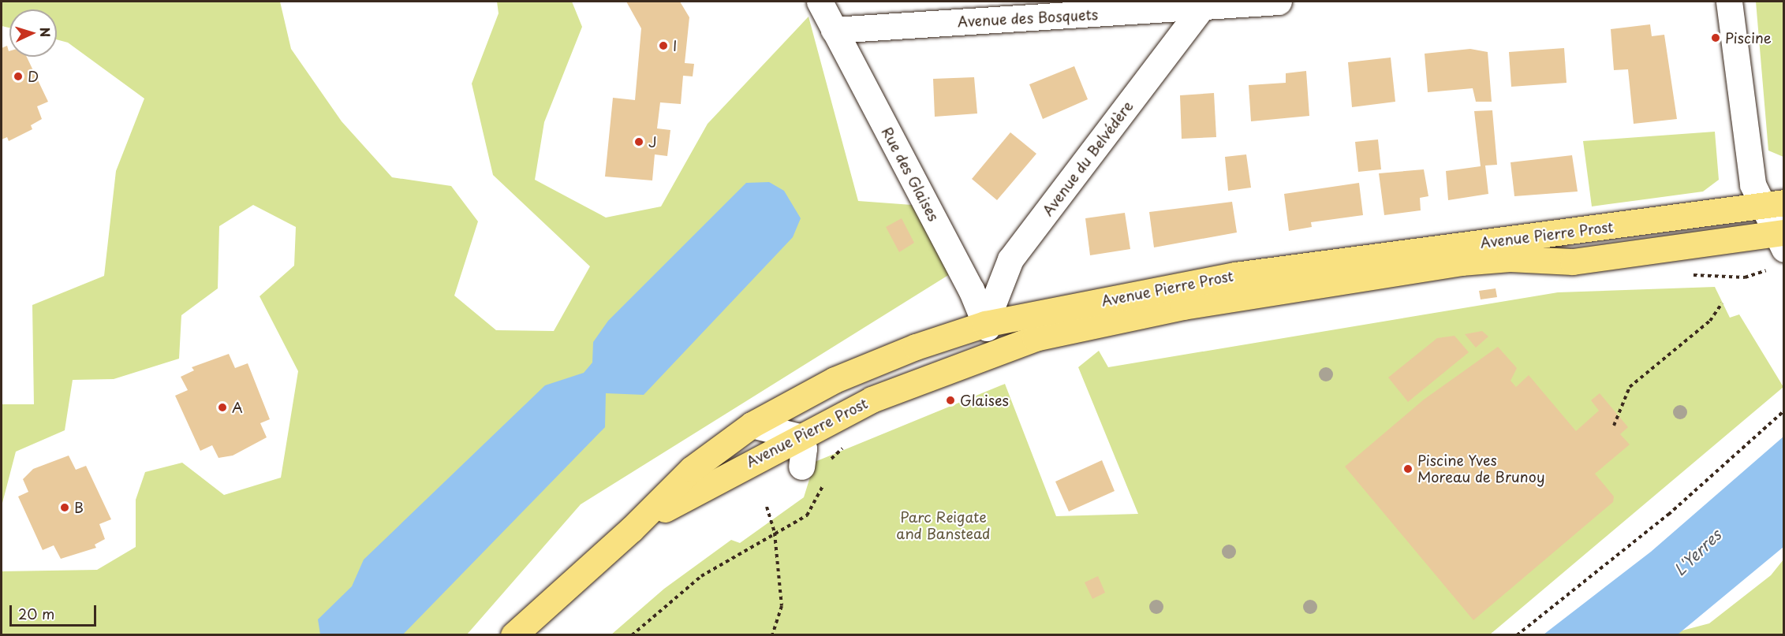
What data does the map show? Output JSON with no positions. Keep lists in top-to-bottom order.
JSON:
{
  "streets": {
    "main road": ["Avenue Pierre Prost"],
    "street": ["Avenue des Bosquets", "Avenue du Belvédère", "Rue des Glaises"]
  },
  "crossings": [
    ["Avenue des Bosquets", "Avenue du Belvédère"],
    ["Avenue des Bosquets", "Rue des Glaises"],
    ["Avenue du Belvédère", "Rue des Glaises"],
    ["Avenue du Belvédère", "Avenue Pierre Prost"],
    ["Rue des Glaises", "Avenue Pierre Prost"]
  ],
  "water": ["L'Yerres"],
  "parks": ["Parc Reigate and Banstead"],
  "places": [
    "Piscine",
    "I",
    "D",
    "J",
    "Glaises",
    "A",
    "Piscine Yves Moreau de Brunoy",
    "B"
  ],
  "scale_bar": "20 m",
  "north": "right"
}
